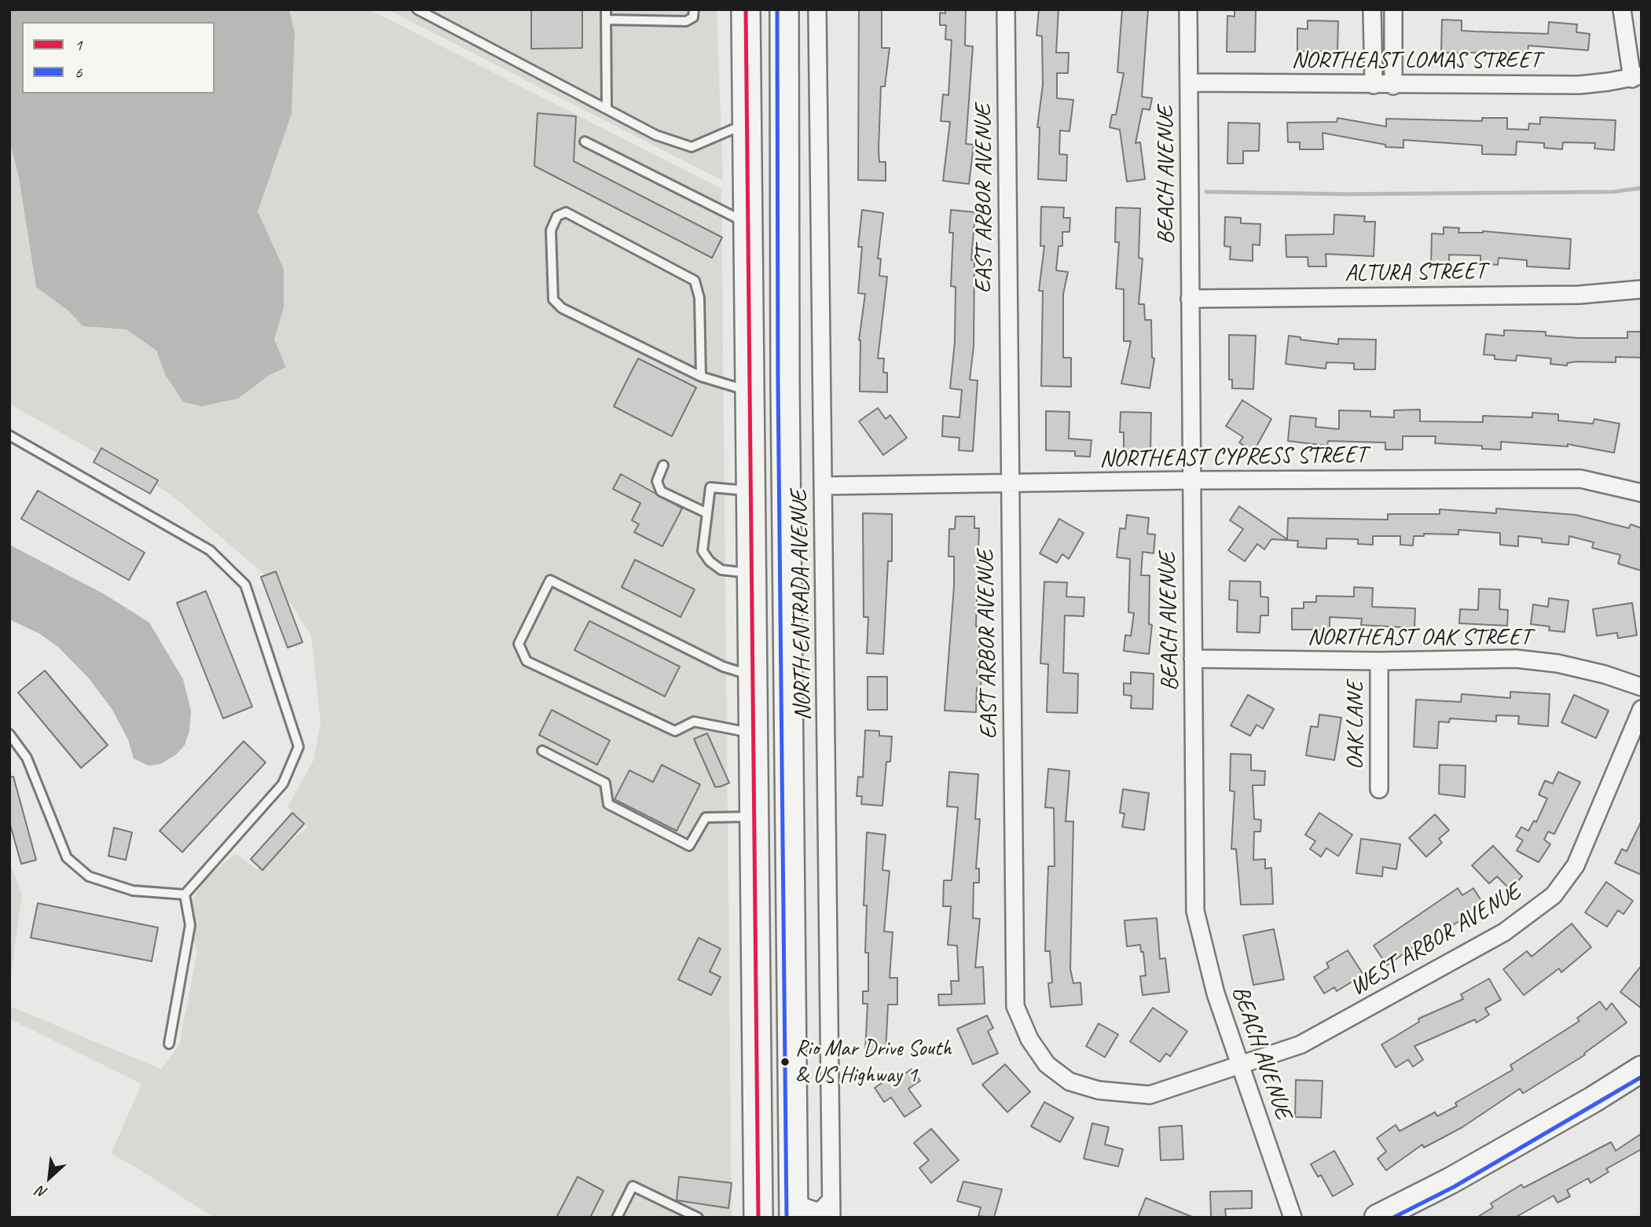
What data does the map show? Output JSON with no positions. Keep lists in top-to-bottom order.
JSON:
{
  "streets": {
    "street": [
      "NORTHEAST LOMAS STREET",
      "BEACH AVENUE",
      "EAST ARBOR AVENUE",
      "ALTURA STREET",
      "NORTHEAST CYPRESS STREET",
      "NORTH ENTRADA AVENUE",
      "NORTHEAST OAK STREET",
      "OAK LANE",
      "WEST ARBOR AVENUE"
    ]
  },
  "crossings": [
    ["NORTHEAST LOMAS STREET", "BEACH AVENUE"],
    ["BEACH AVENUE", "EAST ARBOR AVENUE"],
    ["BEACH AVENUE", "ALTURA STREET"],
    ["BEACH AVENUE", "NORTHEAST CYPRESS STREET"],
    ["BEACH AVENUE", "NORTHEAST OAK STREET"],
    ["BEACH AVENUE", "WEST ARBOR AVENUE"],
    ["EAST ARBOR AVENUE", "NORTHEAST CYPRESS STREET"],
    ["EAST ARBOR AVENUE", "WEST ARBOR AVENUE"],
    ["NORTHEAST CYPRESS STREET", "NORTH ENTRADA AVENUE"],
    ["NORTHEAST OAK STREET", "OAK LANE"]
  ],
  "places": ["Rio Mar Drive South & US Highway 1"],
  "lines": ["transit line 1", "transit line 6"],
  "legend": ["1", "6"],
  "north": "bottom left"
}
